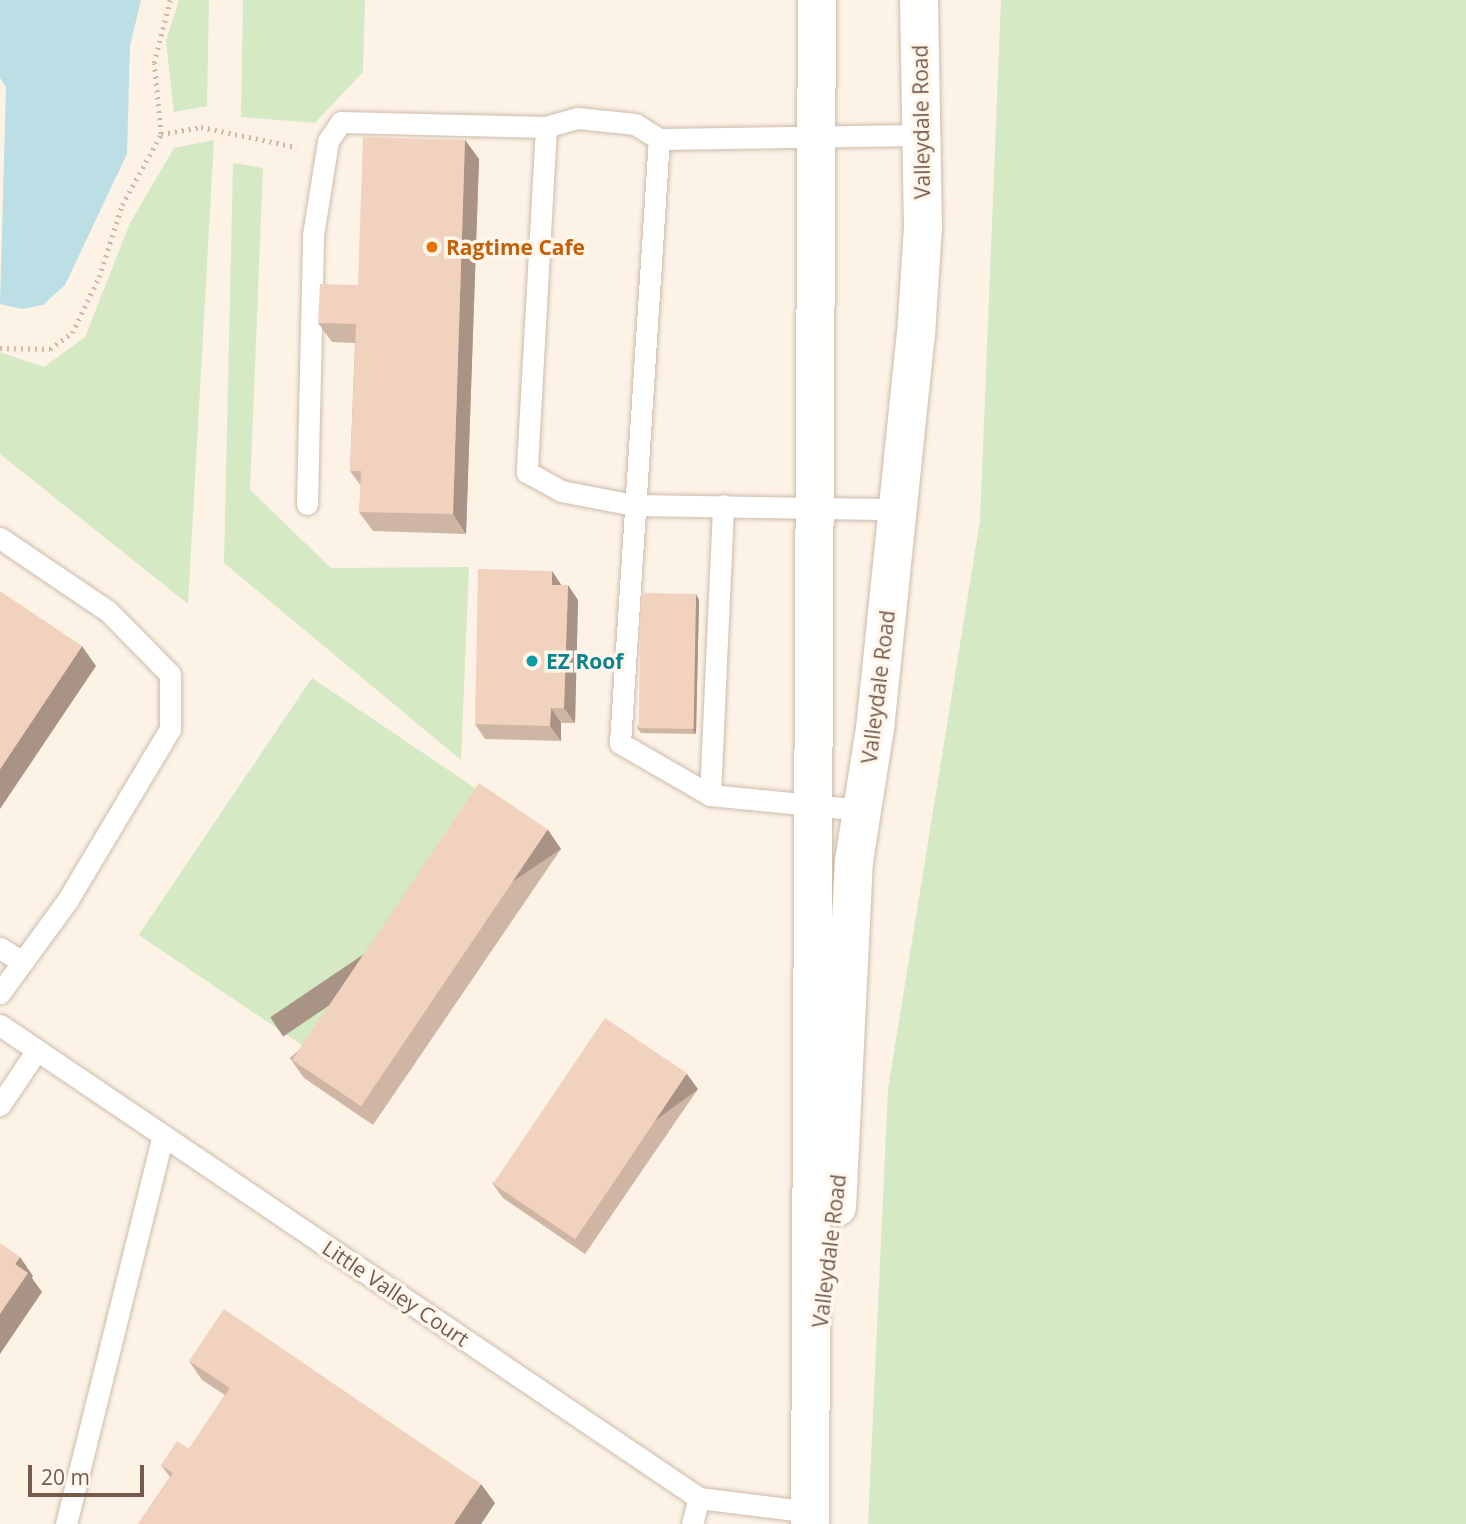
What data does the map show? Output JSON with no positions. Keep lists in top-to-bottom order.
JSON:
{
  "streets": {
    "main road": ["Valleydale Road"],
    "lane": ["Little Valley Court"]
  },
  "crossings": [
    ["Valleydale Road", "Little Valley Court"]
  ],
  "places": ["Ragtime Cafe", "EZ Roof"],
  "scale_bar": "20 m"
}
